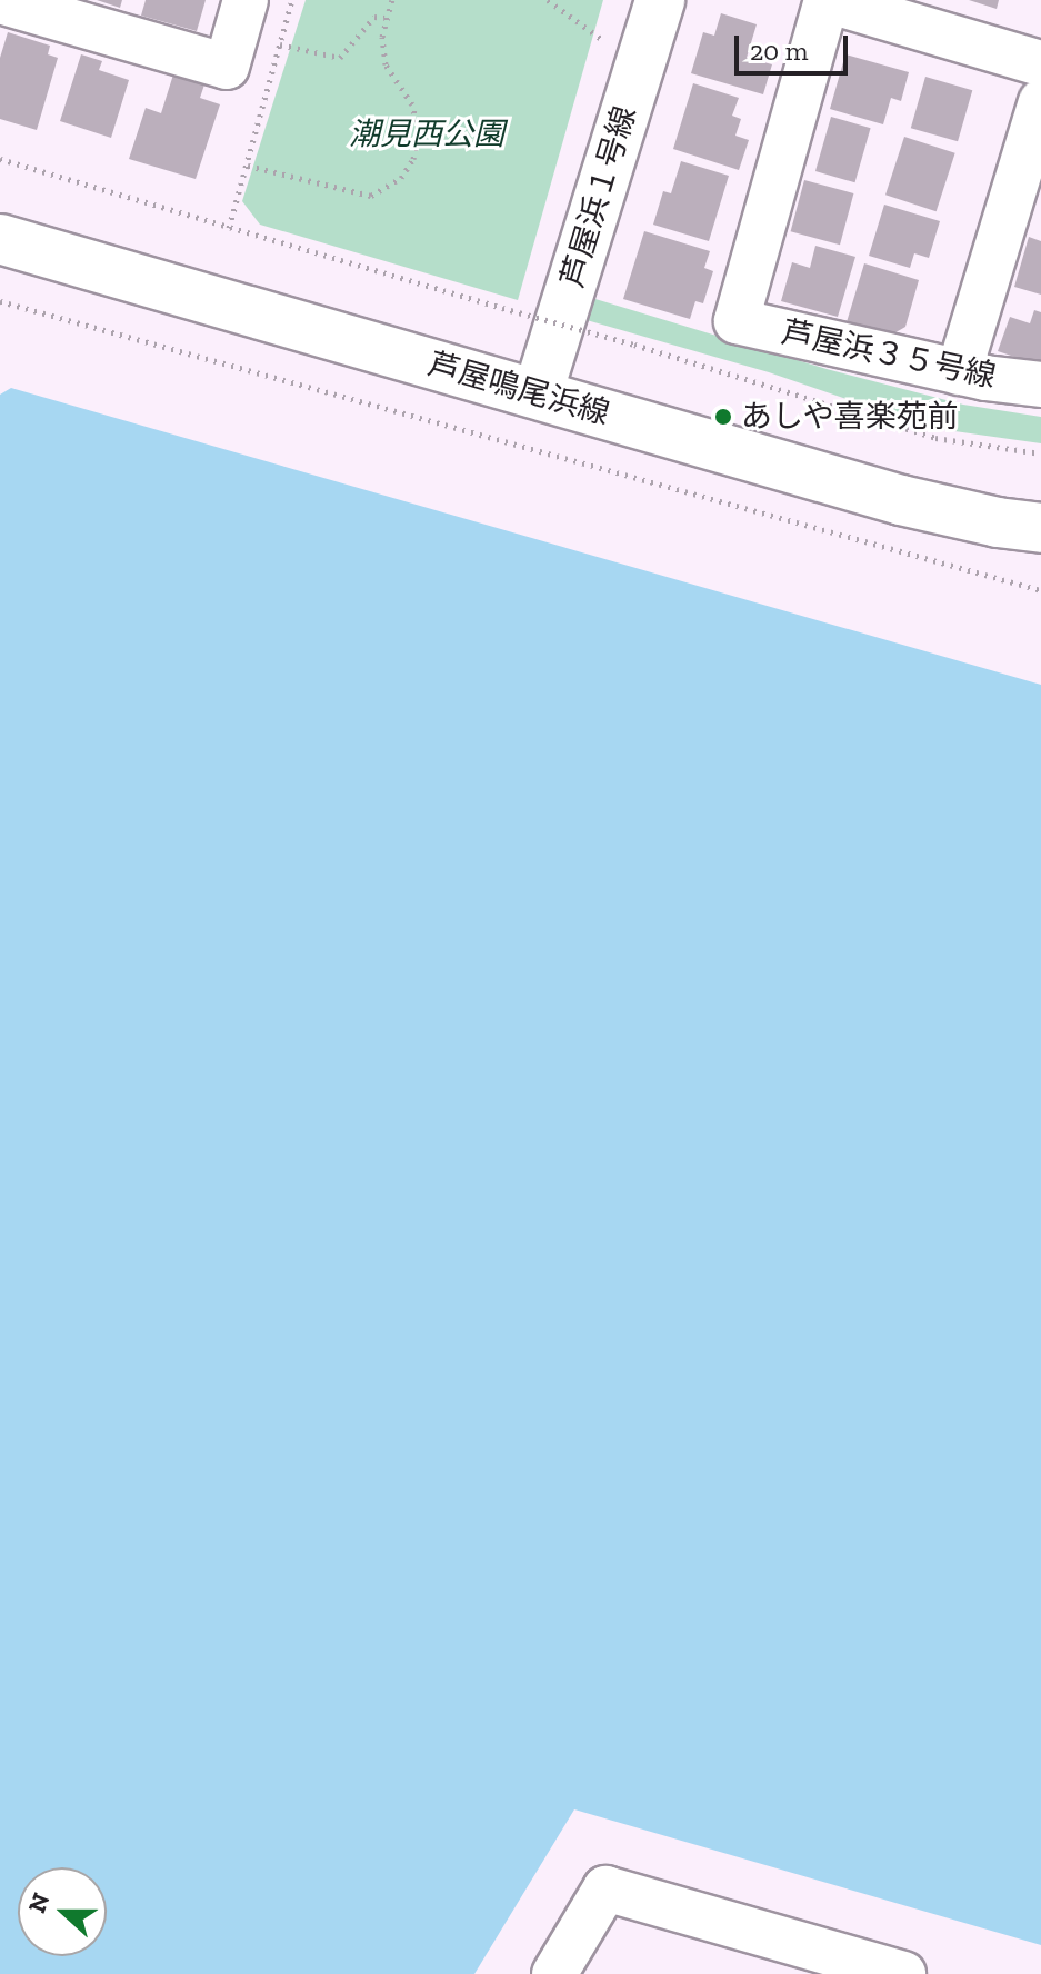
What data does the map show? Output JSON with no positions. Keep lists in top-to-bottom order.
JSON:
{
  "streets": {
    "main road": ["芦屋浜１号線", "芦屋鳴尾浜線"],
    "street": ["芦屋浜３５号線"]
  },
  "crossings": [
    ["芦屋浜１号線", "芦屋鳴尾浜線"]
  ],
  "parks": ["潮見西公園"],
  "places": ["あしや喜楽苑前"],
  "scale_bar": "20 m",
  "north": "left"
}
